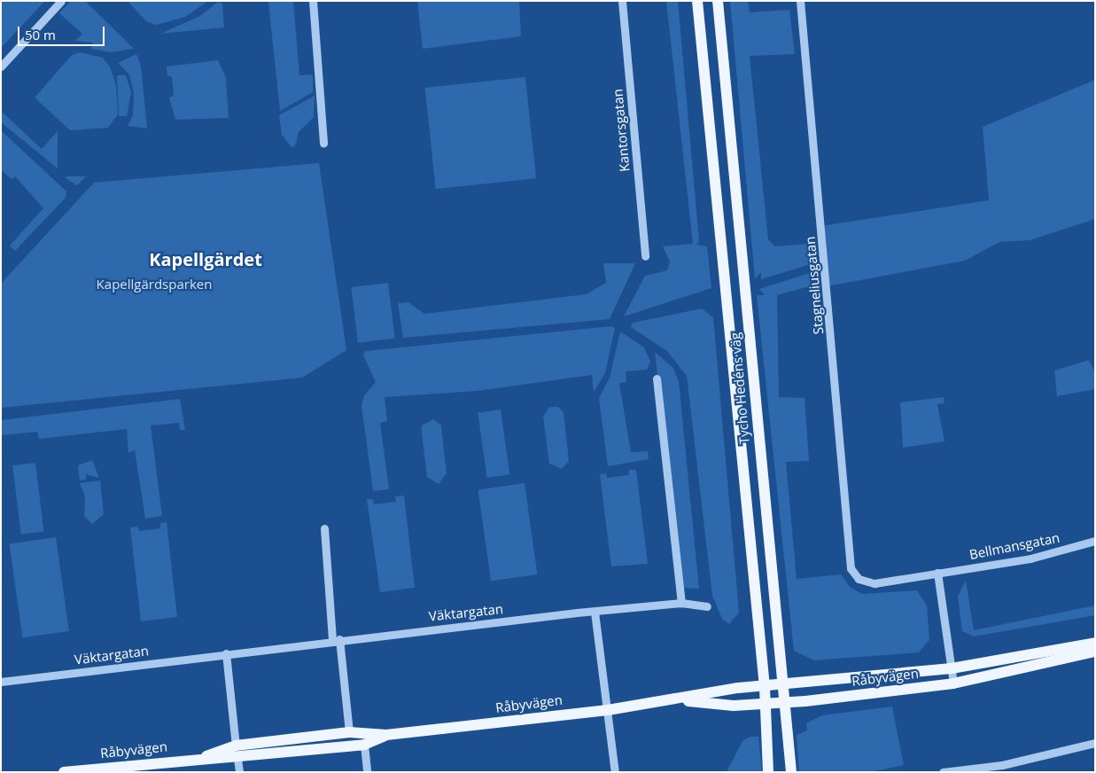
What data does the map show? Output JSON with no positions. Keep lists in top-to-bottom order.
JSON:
{
  "streets": {
    "main road": ["Tycho Hedéns väg", "Råbyvägen"],
    "street": [
      "Kantorsgatan",
      "Stagneliusgatan",
      "Bellmansgatan",
      "Väktargatan"
    ]
  },
  "crossings": [
    ["Stagneliusgatan", "Bellmansgatan"],
    ["Tycho Hedéns väg", "Råbyvägen"]
  ],
  "districts": ["Kapellgärdet"],
  "parks": ["Kapellgärdsparken"],
  "scale_bar": "50 m"
}
